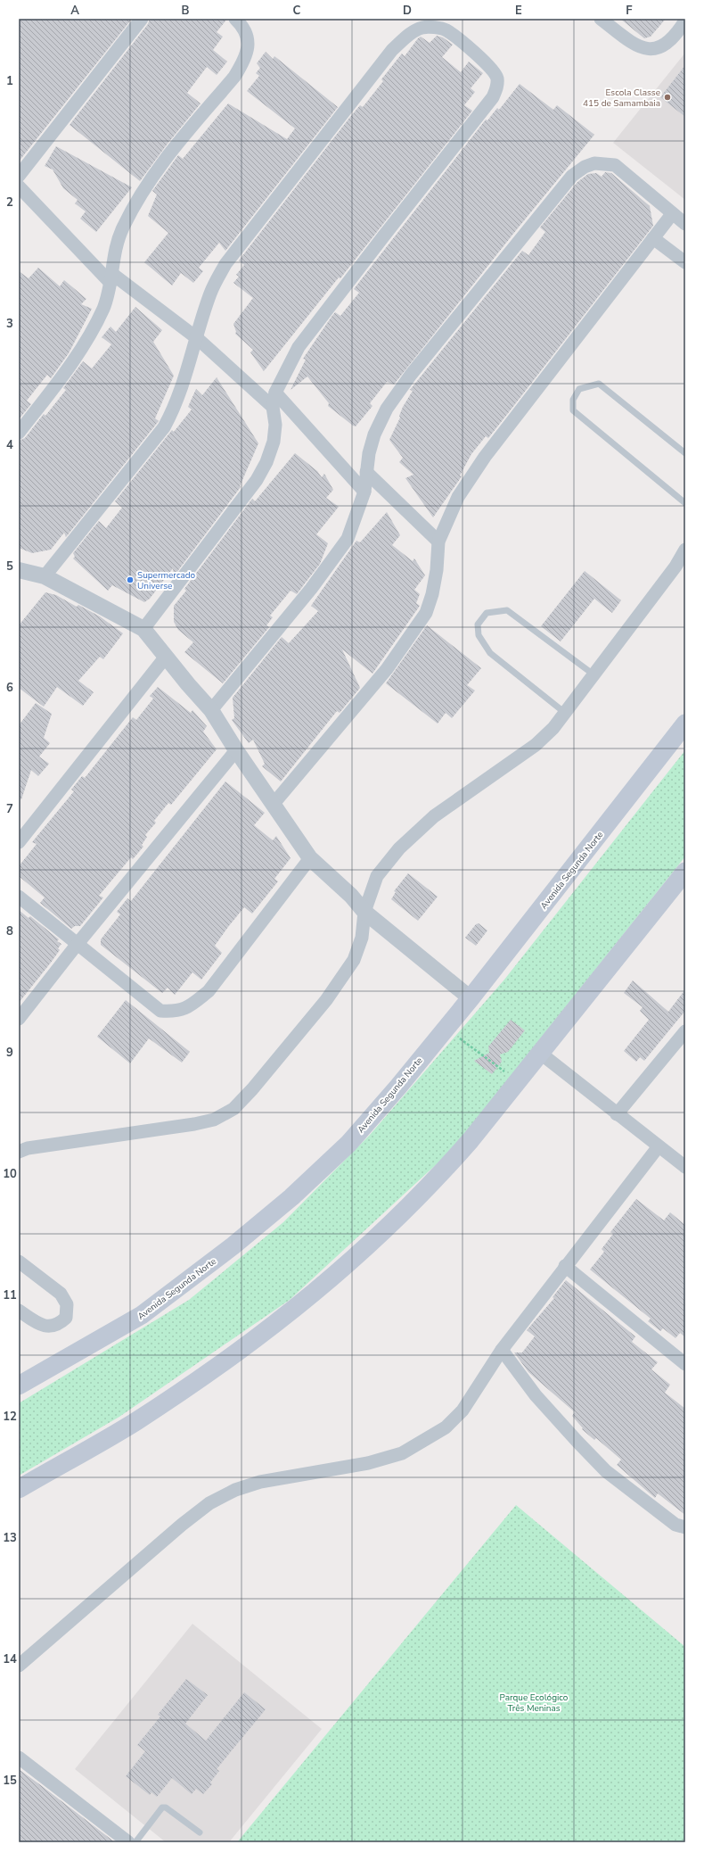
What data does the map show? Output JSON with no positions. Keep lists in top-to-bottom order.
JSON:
{
  "streets": {
    "main road": ["Avenida Segunda Norte"]
  },
  "parks": ["Parque Ecológico Três Meninas"],
  "places": ["Escola Classe 415 de Samambaia", "Supermercado Universe"],
  "grid": {
    "columns": [
      "A",
      "B",
      "C",
      "D",
      "E",
      "F"
    ],
    "rows": [
      "1",
      "2",
      "3",
      "4",
      "5",
      "6",
      "7",
      "8",
      "9",
      "10",
      "11",
      "12",
      "13",
      "14",
      "15"
    ]
  }
}
